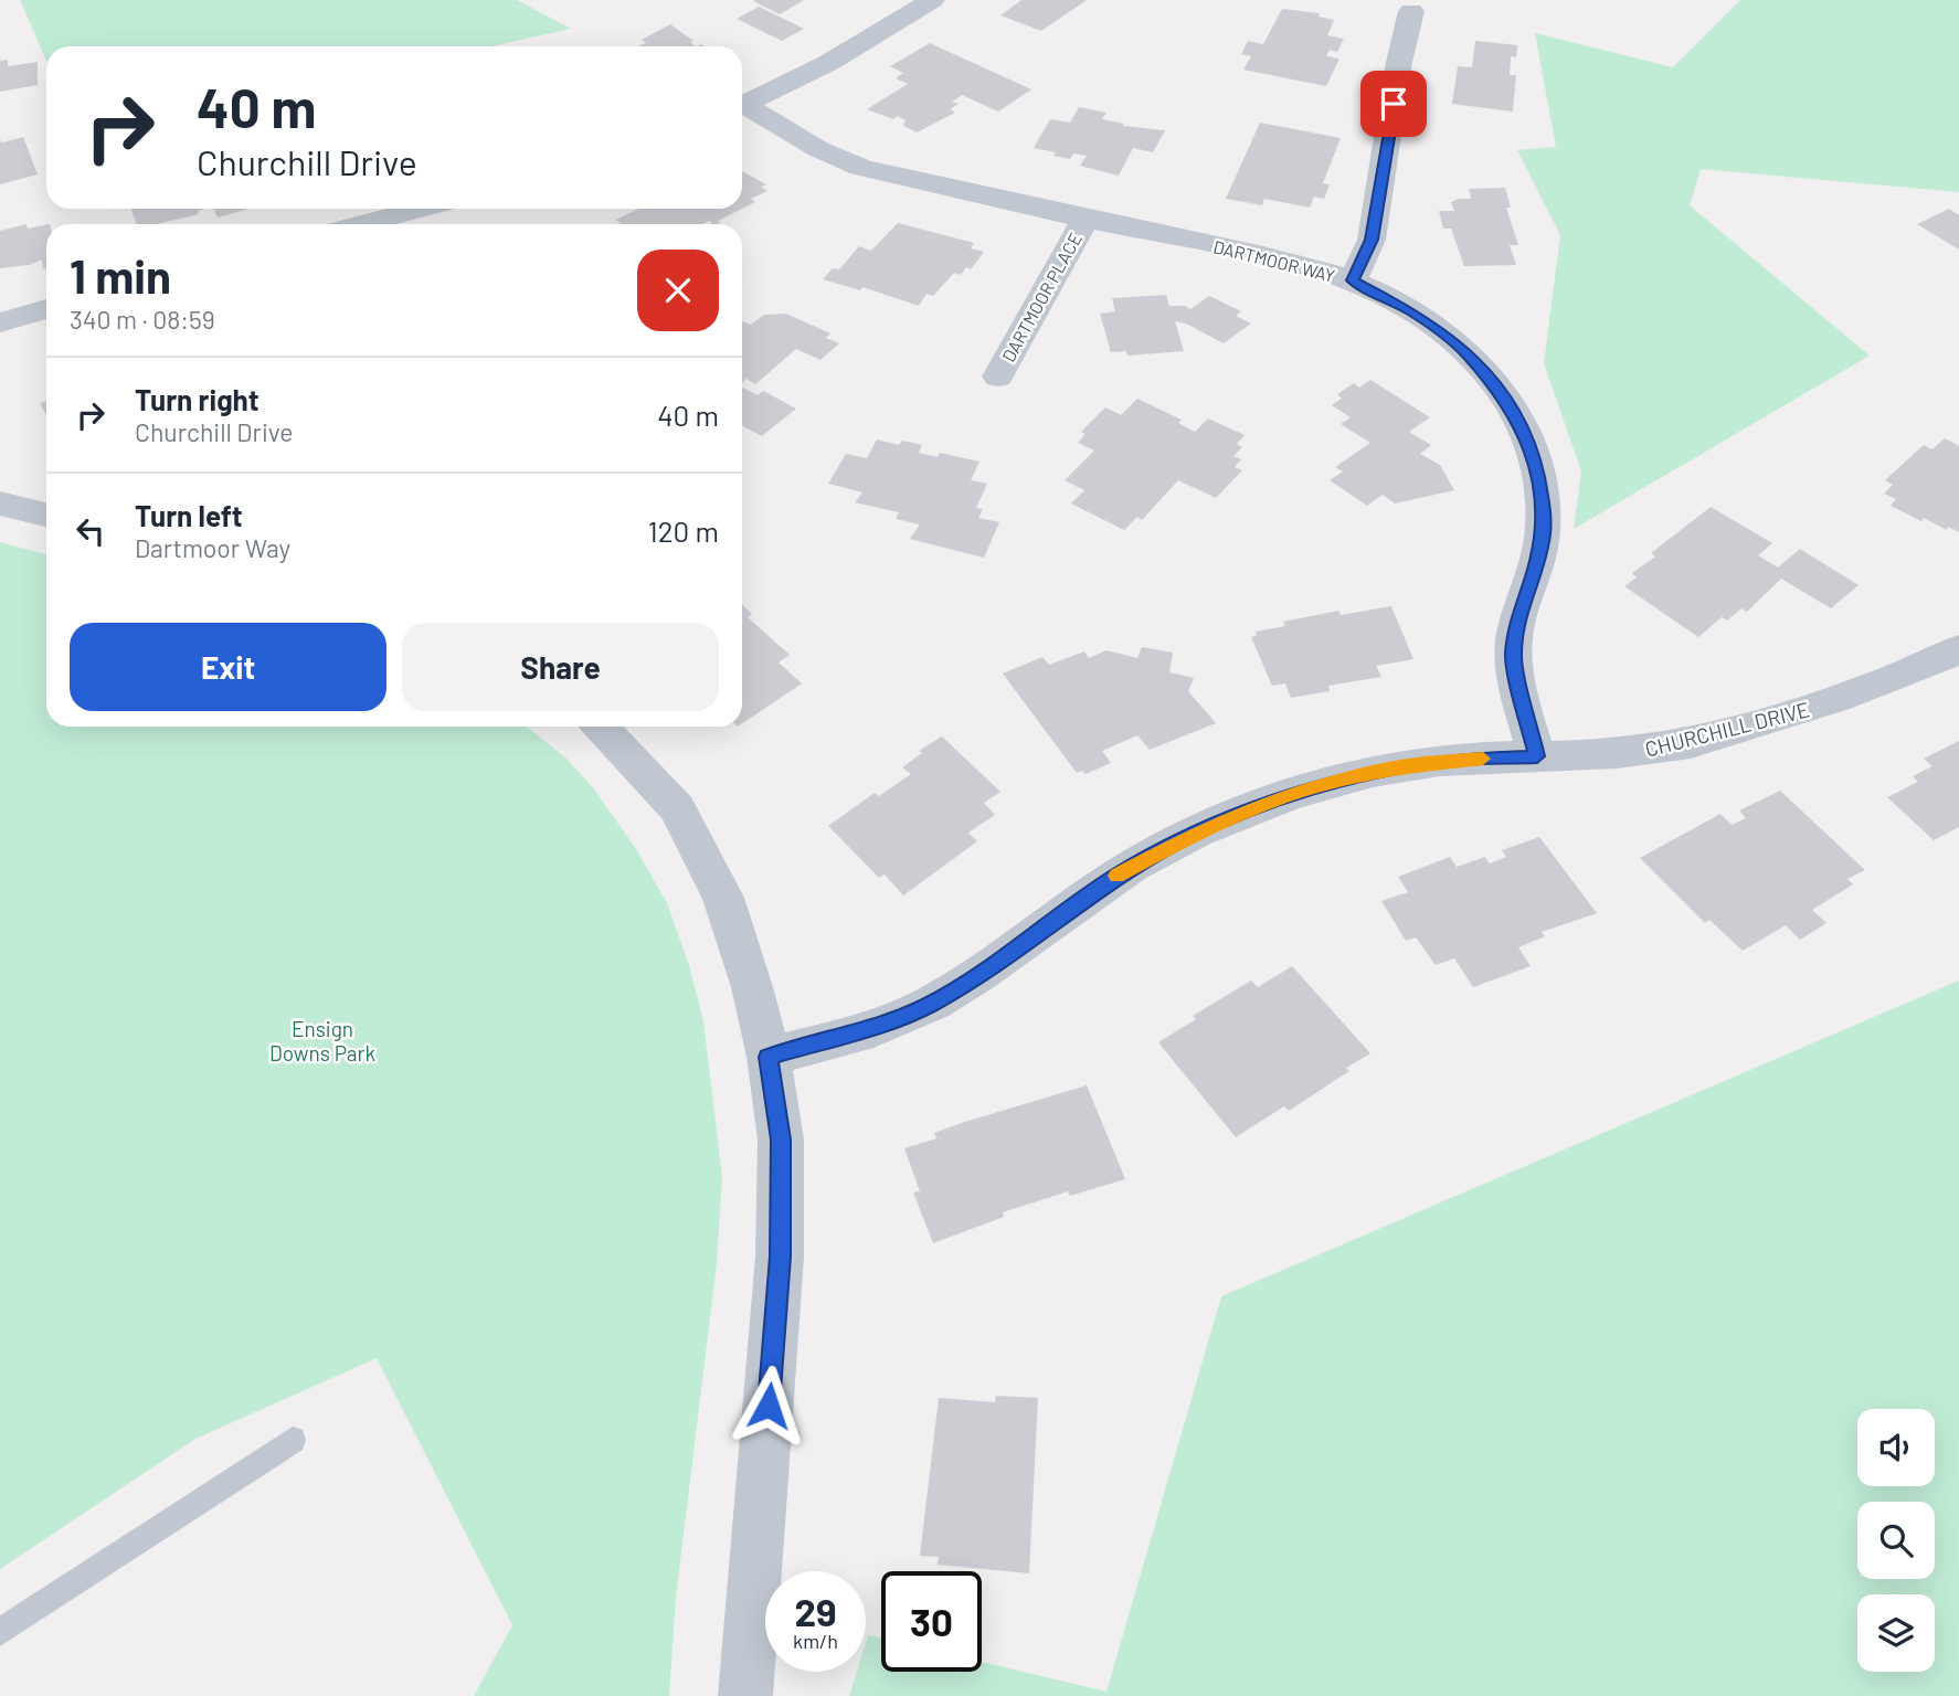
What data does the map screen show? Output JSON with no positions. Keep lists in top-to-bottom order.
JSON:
{
  "streets": {
    "street": ["DARTMOOR WAY", "DARTMOOR PLACE", "CHURCHILL DRIVE"]
  },
  "crossings": [
    ["DARTMOOR WAY", "DARTMOOR PLACE"],
    ["DARTMOOR WAY", "CHURCHILL DRIVE"]
  ],
  "parks": ["Ensign Downs Park"],
  "page": {
    "turn": ["40 m", "Churchill Drive"],
    "heading": ["1 min", "340 m · 08:59"],
    "list": [
      {
        "name": "Turn right",
        "note": "Churchill Drive",
        "value": "40 m"
      },
      {
        "name": "Turn left",
        "note": "Dartmoor Way",
        "value": "120 m"
      }
    ],
    "buttons": ["Exit", "Share"],
    "speed": "29 km/h",
    "limit": "30"
  }
}
